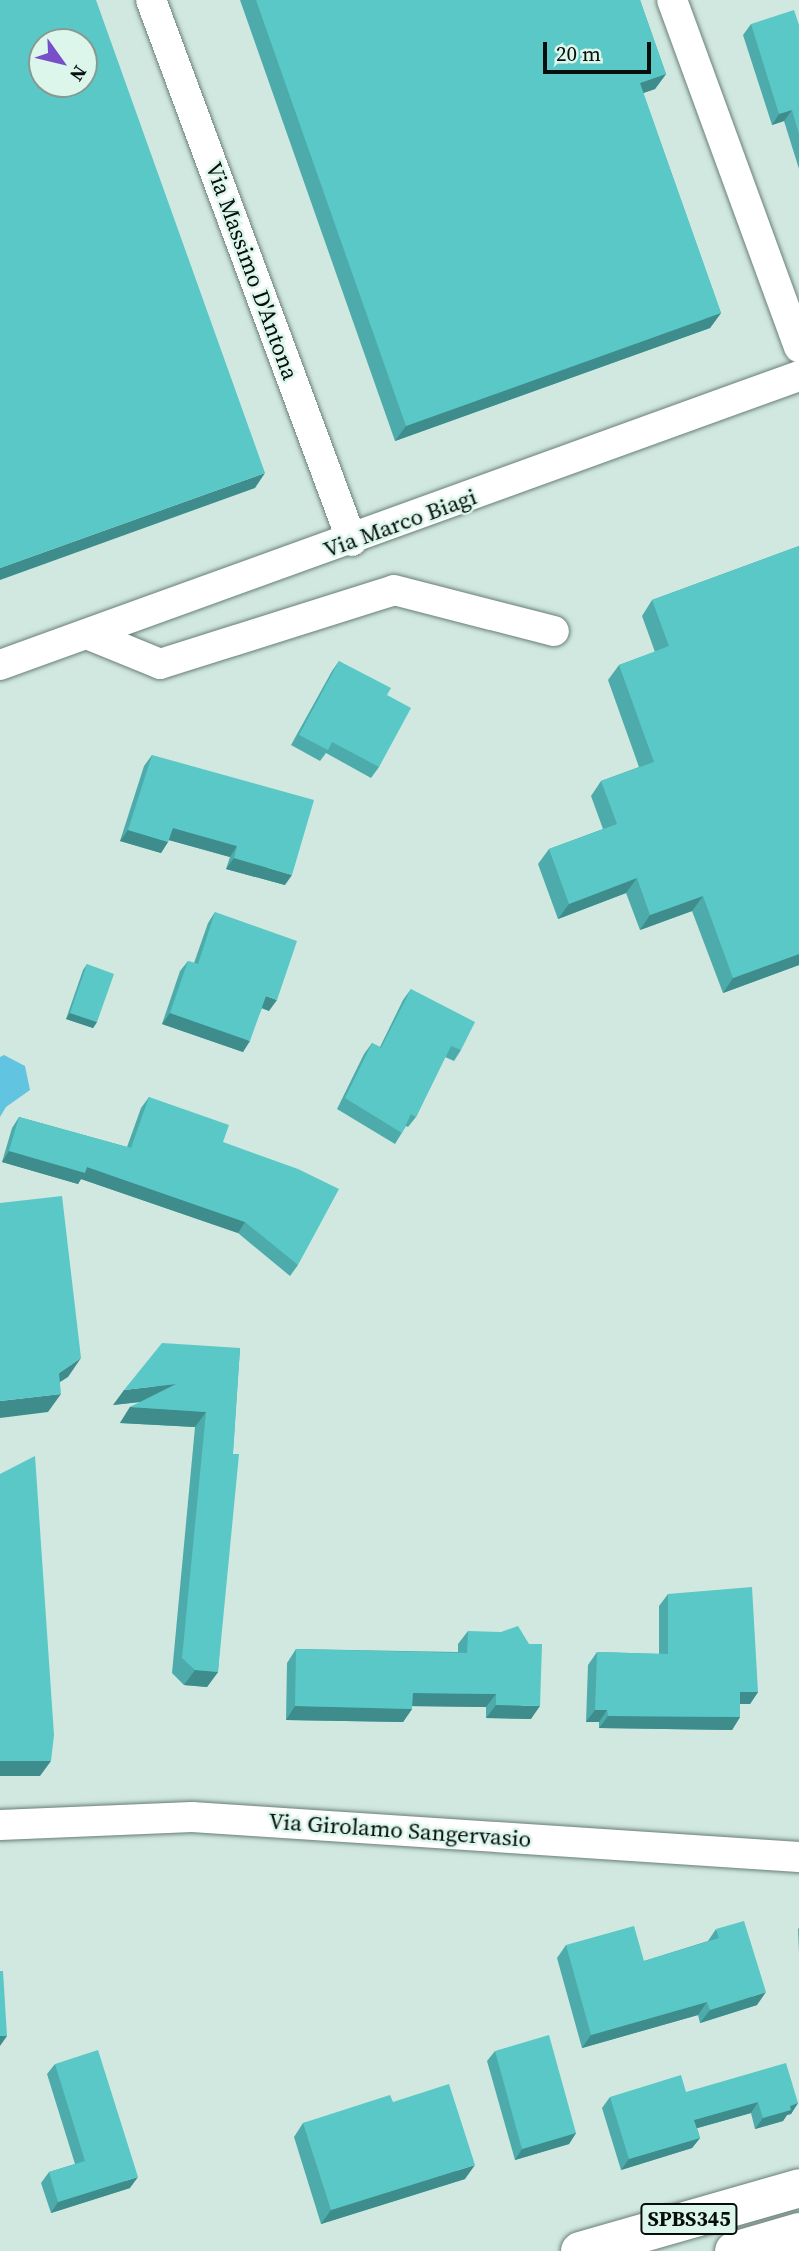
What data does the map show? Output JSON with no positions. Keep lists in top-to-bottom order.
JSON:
{
  "streets": {
    "main road": ["SPBS345"],
    "street": ["Via Massimo D'Antona", "Via Marco Biagi", "Via Girolamo Sangervasio"]
  },
  "crossings": [
    ["Via Massimo D'Antona", "Via Marco Biagi"]
  ],
  "scale_bar": "20 m",
  "north": "bottom right"
}
